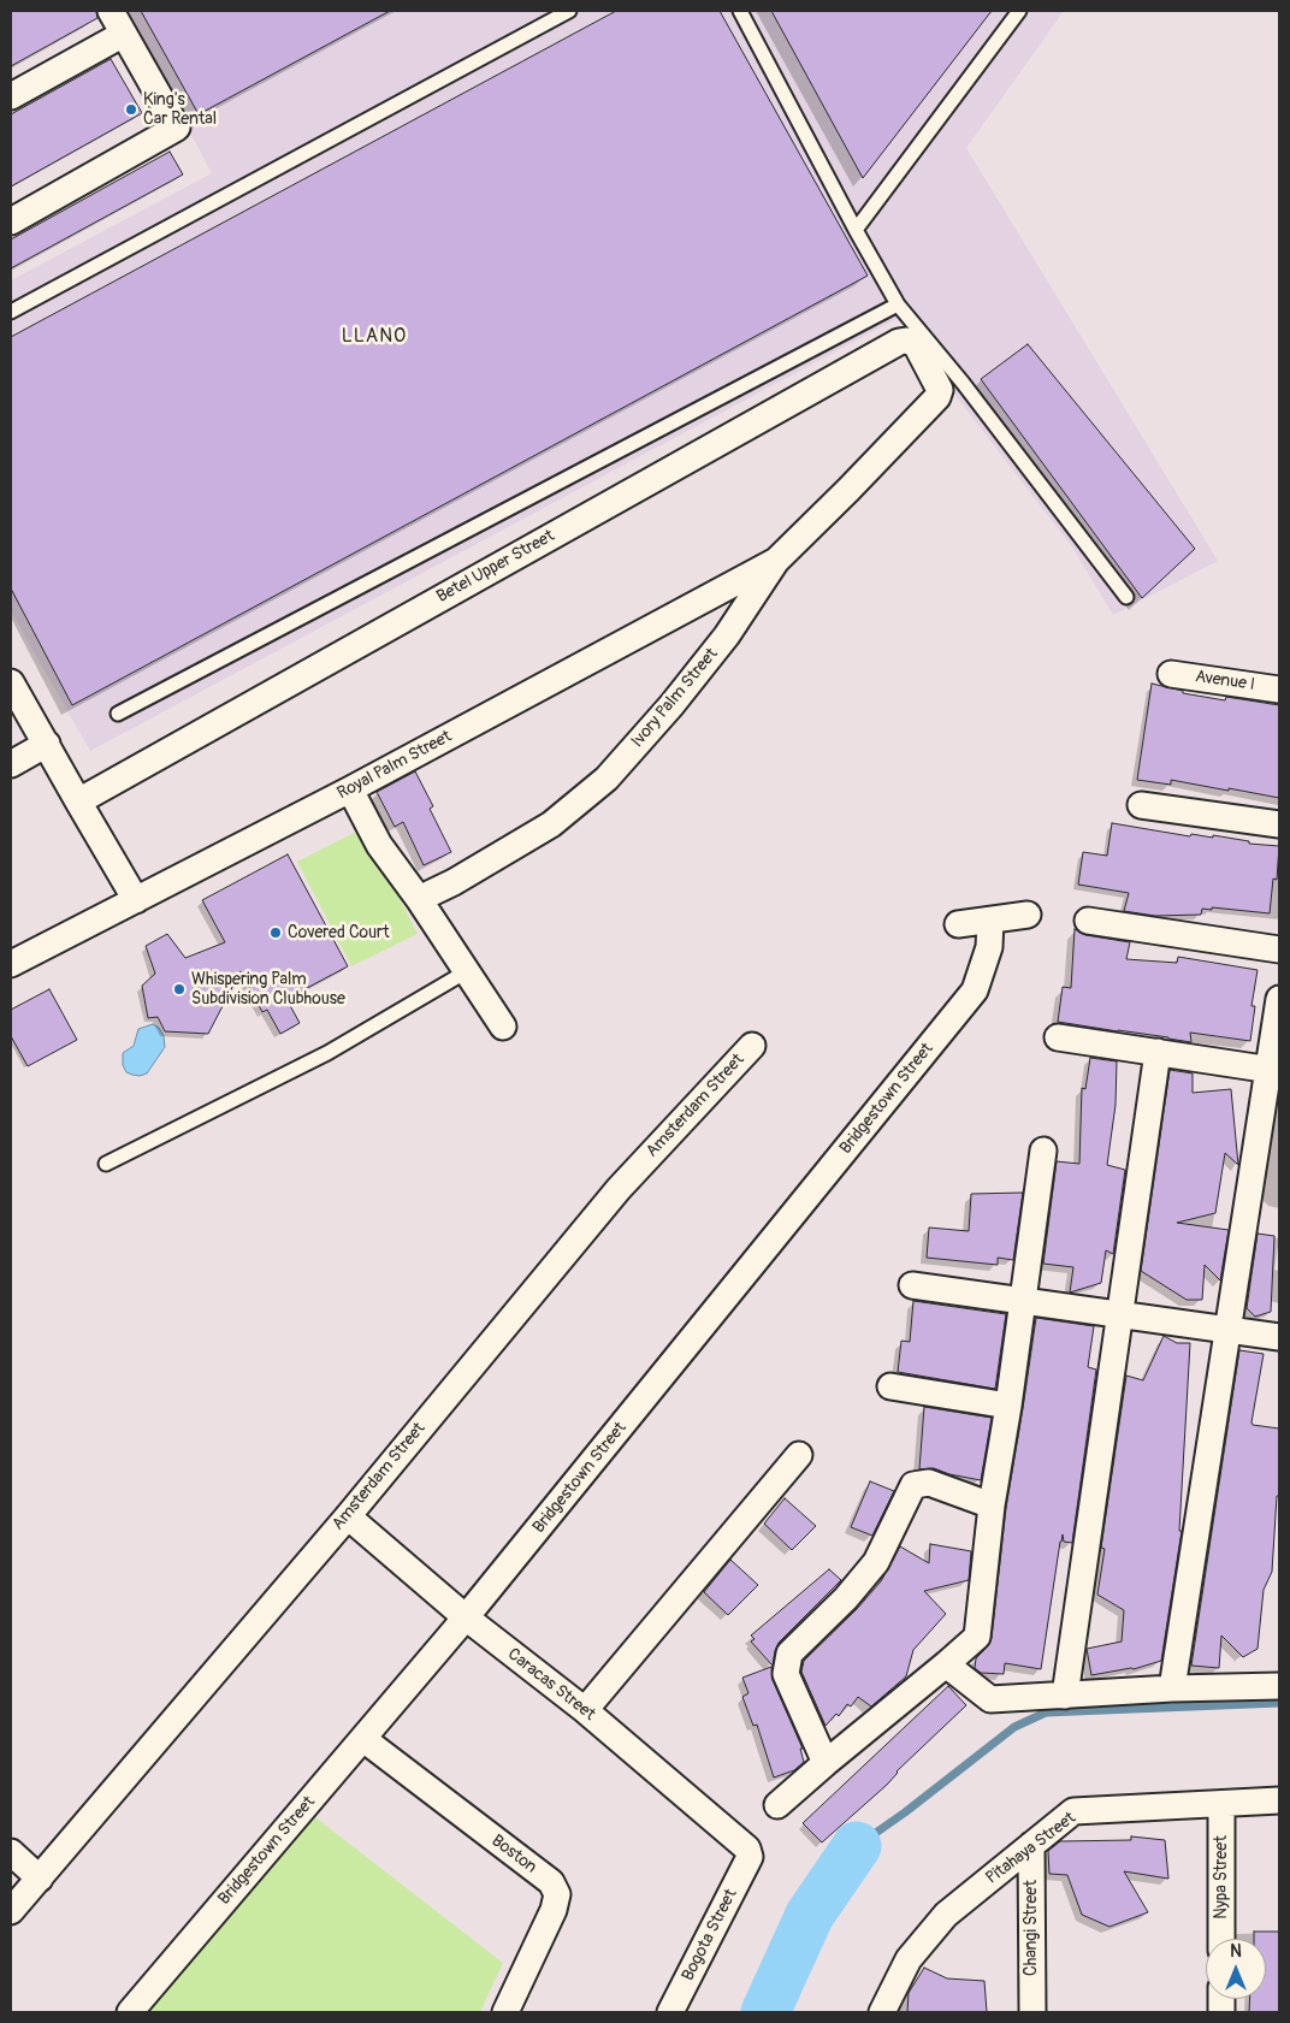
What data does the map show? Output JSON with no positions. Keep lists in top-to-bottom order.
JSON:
{
  "streets": {
    "street": [
      "Betel Upper Street",
      "Avenue I",
      "Ivory Palm Street",
      "Royal Palm Street",
      "Bridgestown Street",
      "Amsterdam Street",
      "Caracas Street",
      "Pitahaya Street",
      "Boston",
      "Nypa Street",
      "Changi Street",
      "Bogota Street"
    ]
  },
  "crossings": [
    ["Betel Upper Street", "Ivory Palm Street"],
    ["Ivory Palm Street", "Royal Palm Street"],
    ["Bridgestown Street", "Caracas Street"],
    ["Bridgestown Street", "Boston"],
    ["Amsterdam Street", "Caracas Street"],
    ["Caracas Street", "Bogota Street"],
    ["Pitahaya Street", "Nypa Street"],
    ["Pitahaya Street", "Changi Street"]
  ],
  "districts": ["LLANO"],
  "places": ["King's Car Rental", "Covered Court", "Whispering Palm Subdivision Clubhouse"],
  "north": "top"
}
